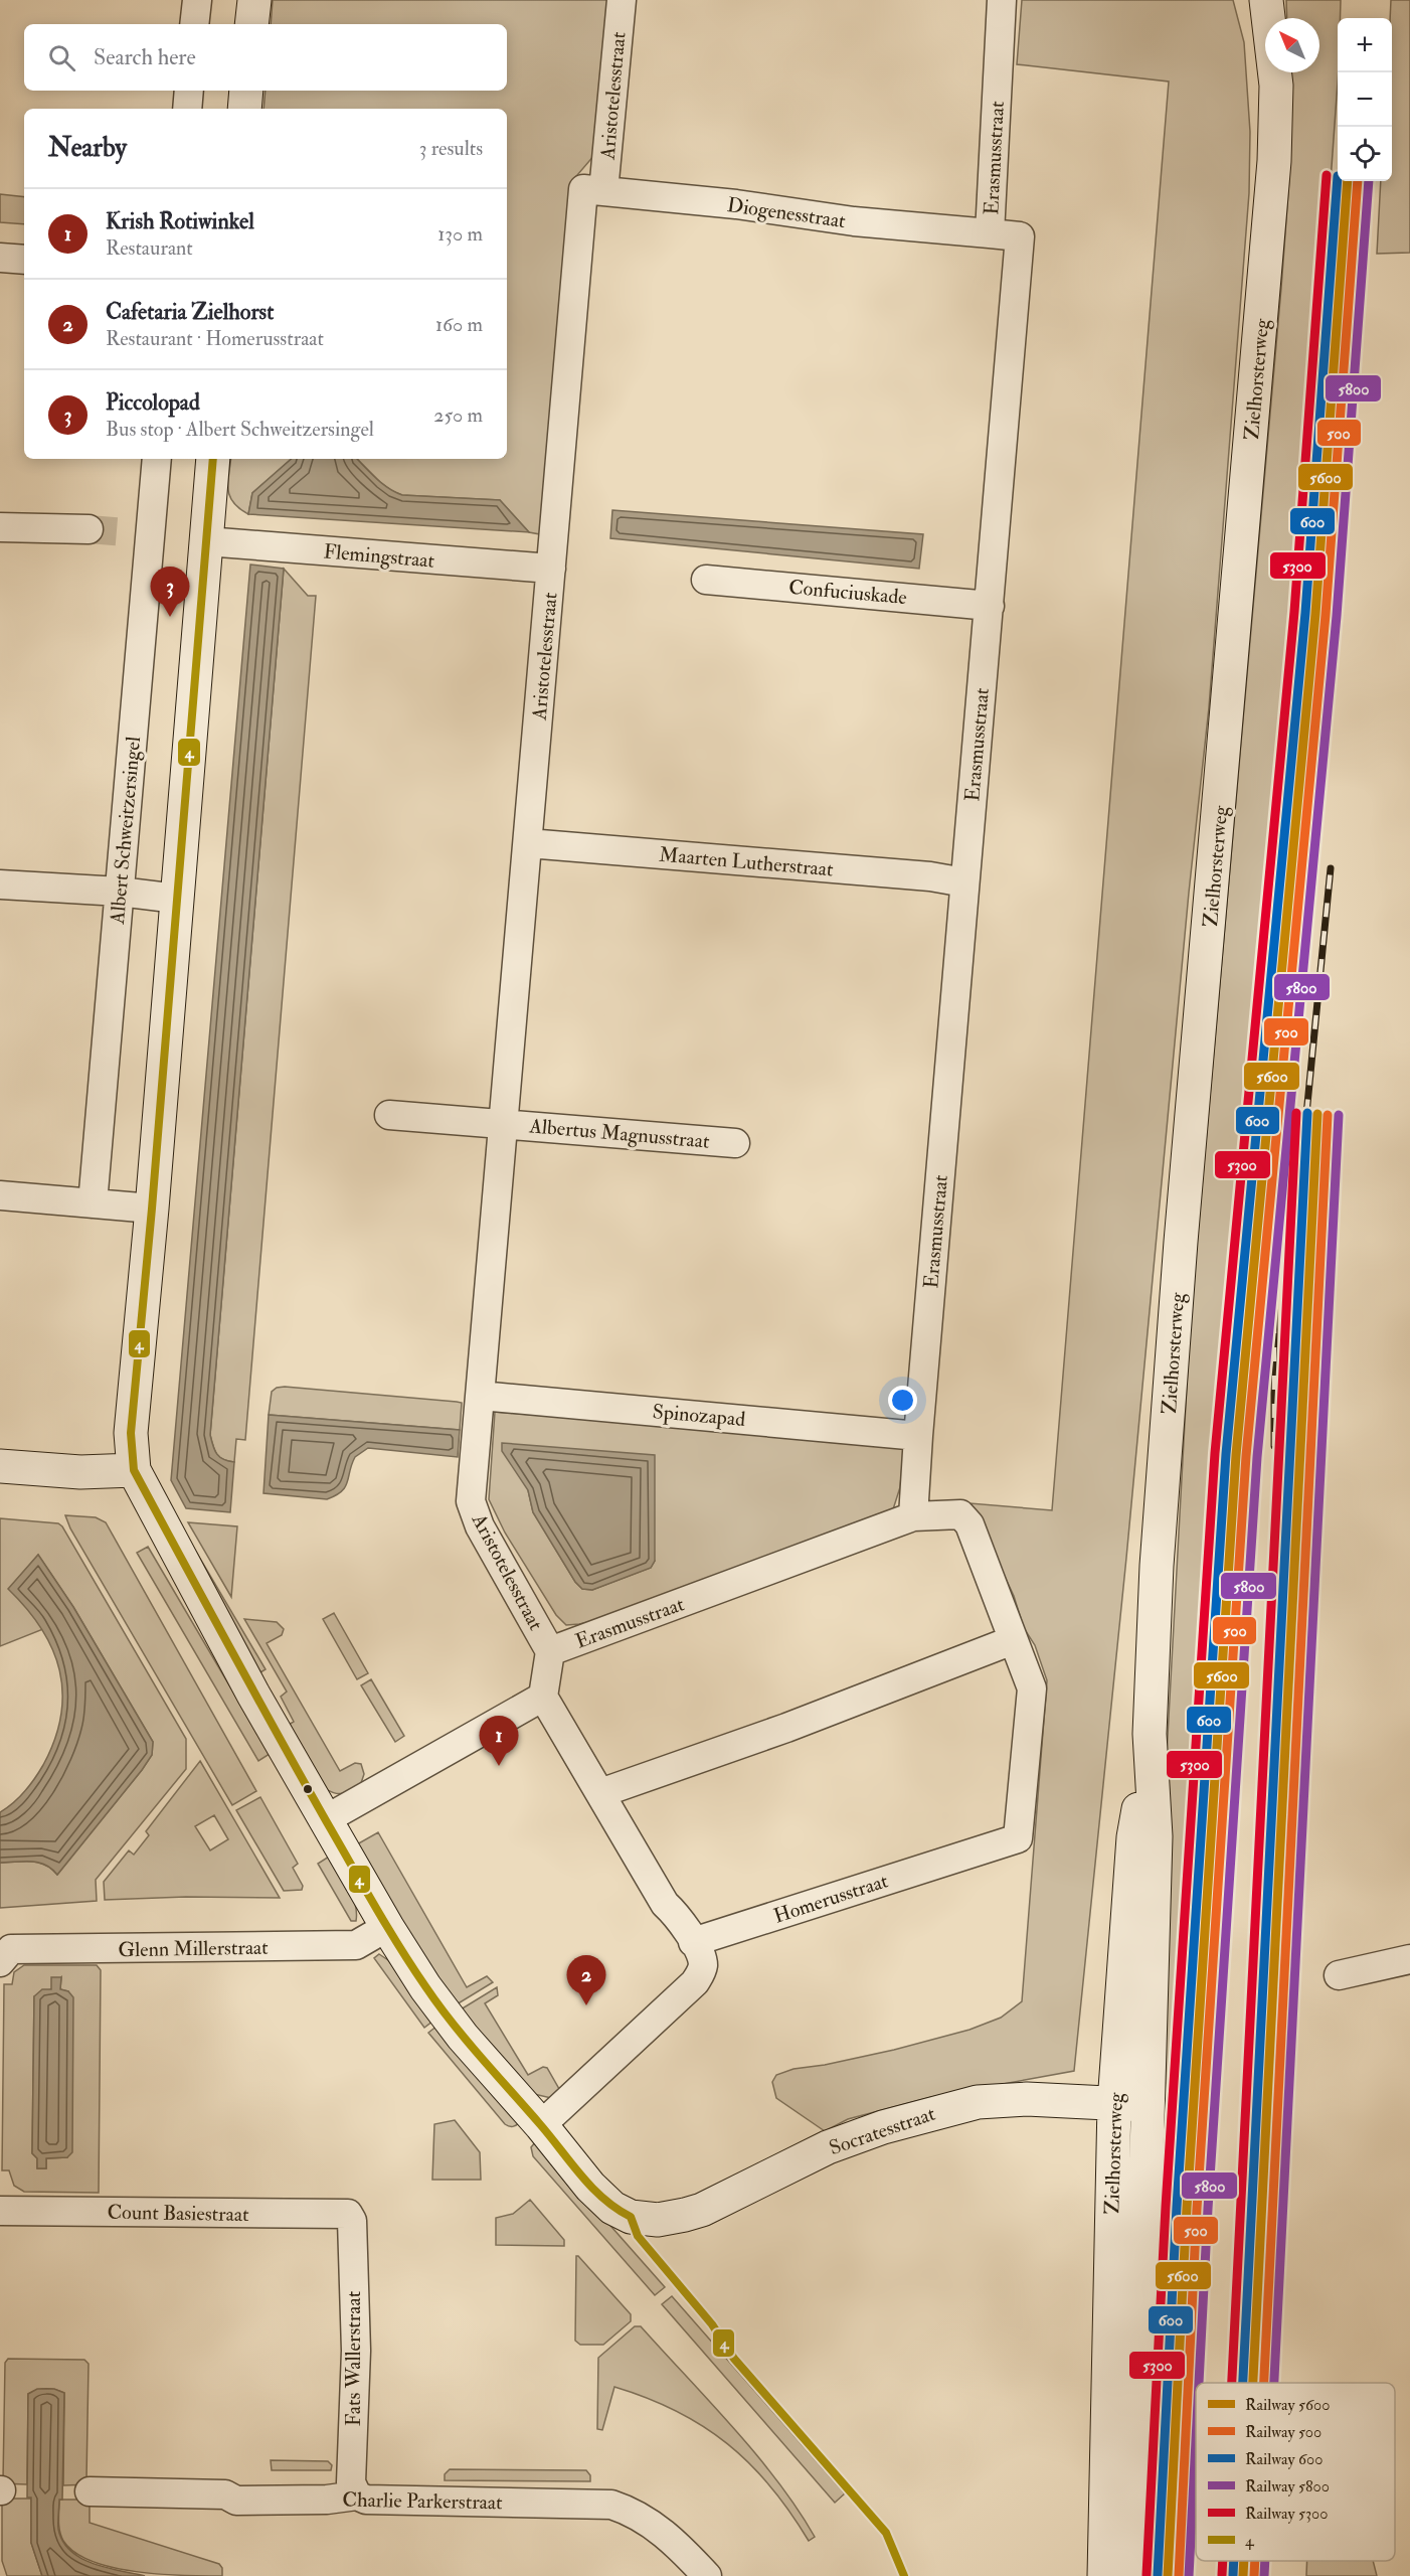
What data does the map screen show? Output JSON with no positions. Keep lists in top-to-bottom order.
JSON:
{
  "streets": {
    "main road": ["Zielhorsterweg", "Socratesstraat"],
    "street": [
      "Aristotelesstraat",
      "Erasmusstraat",
      "Diogenesstraat",
      "Flemingstraat",
      "Confuciuskade",
      "Albert Schweitzersingel",
      "Maarten Lutherstraat",
      "Albertus Magnusstraat",
      "Spinozapad",
      "Homerusstraat",
      "Glenn Millerstraat",
      "Count Basiestraat",
      "Fats Wallerstraat",
      "Charlie Parkerstraat"
    ]
  },
  "crossings": [
    ["Aristotelesstraat", "Erasmusstraat"],
    ["Aristotelesstraat", "Diogenesstraat"],
    ["Aristotelesstraat", "Flemingstraat"],
    ["Aristotelesstraat", "Maarten Lutherstraat"],
    ["Aristotelesstraat", "Albertus Magnusstraat"],
    ["Aristotelesstraat", "Spinozapad"],
    ["Erasmusstraat", "Diogenesstraat"],
    ["Erasmusstraat", "Confuciuskade"],
    ["Erasmusstraat", "Maarten Lutherstraat"],
    ["Erasmusstraat", "Spinozapad"],
    ["Erasmusstraat", "Homerusstraat"],
    ["Zielhorsterweg", "Socratesstraat"],
    ["Count Basiestraat", "Fats Wallerstraat"],
    ["Fats Wallerstraat", "Charlie Parkerstraat"]
  ],
  "lines": [
    "rail line 5300",
    "rail line 600",
    "rail line 5600",
    "rail line 500",
    "rail line 5800",
    "transit line 4"
  ],
  "legend": [
    "Railway 5600",
    "Railway 500",
    "Railway 600",
    "Railway 5800",
    "Railway 5300",
    "4"
  ],
  "north": "top left",
  "page": {
    "map_buttons": ["+", "−"],
    "search": "Search here",
    "heading": ["Nearby", "3 results"],
    "list": [
      {
        "mark": "1",
        "name": "Krish Rotiwinkel",
        "note": "Restaurant",
        "value": "130 m"
      },
      {
        "mark": "2",
        "name": "Cafetaria Zielhorst",
        "note": "Restaurant · Homerusstraat",
        "value": "160 m"
      },
      {
        "mark": "3",
        "name": "Piccolopad",
        "note": "Bus stop · Albert Schweitzersingel",
        "value": "250 m"
      }
    ],
    "pins": ["3", "1", "2"]
  }
}
